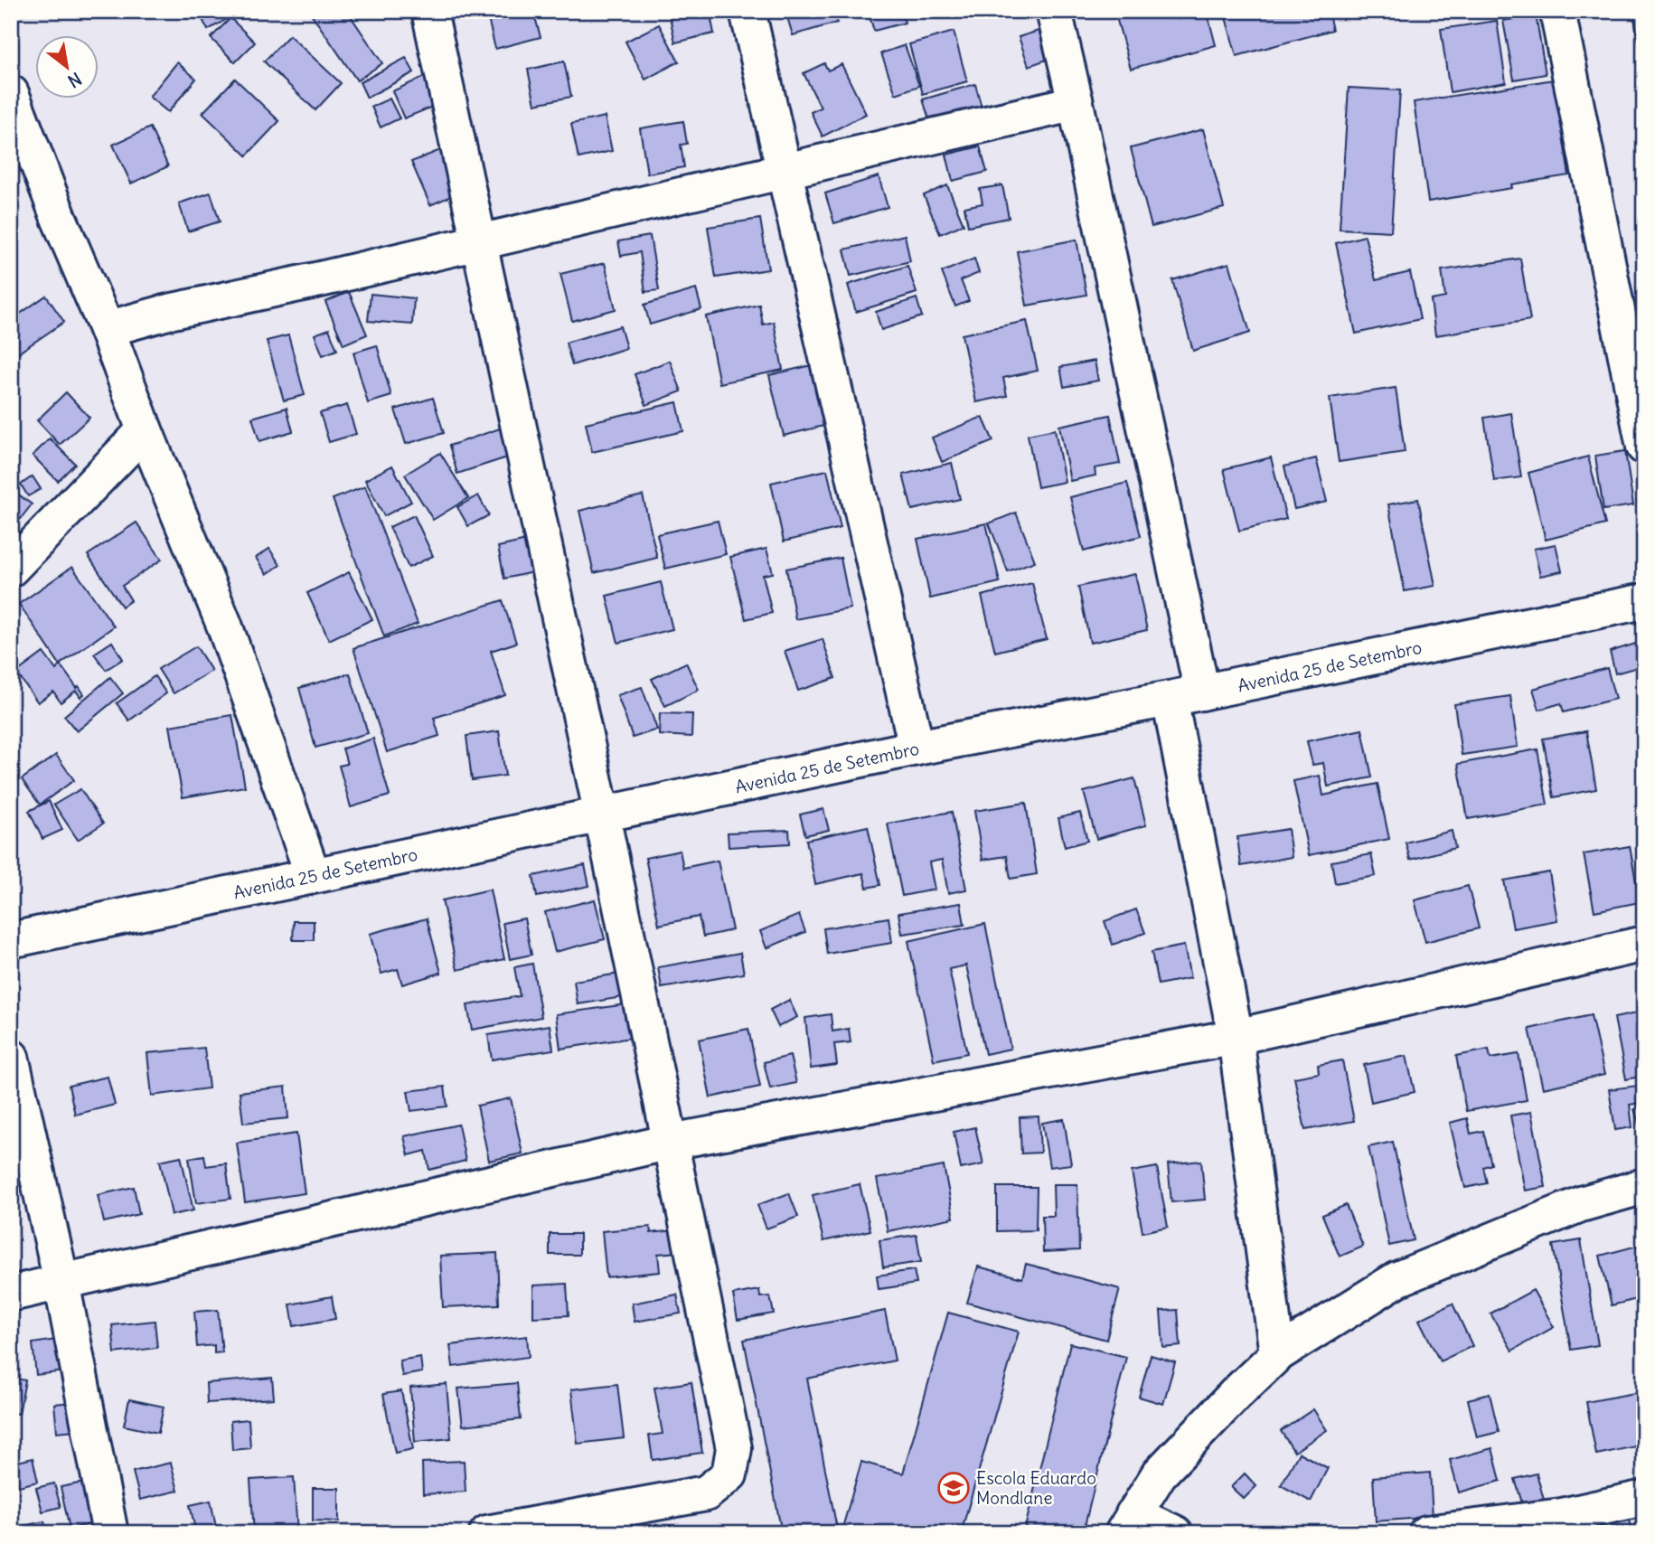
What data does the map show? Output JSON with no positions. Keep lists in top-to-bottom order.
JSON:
{
  "streets": {
    "street": ["Avenida 25 de Setembro"]
  },
  "places": {
    "school or university": ["Escola Eduardo Mondlane"]
  },
  "north": "bottom right"
}
